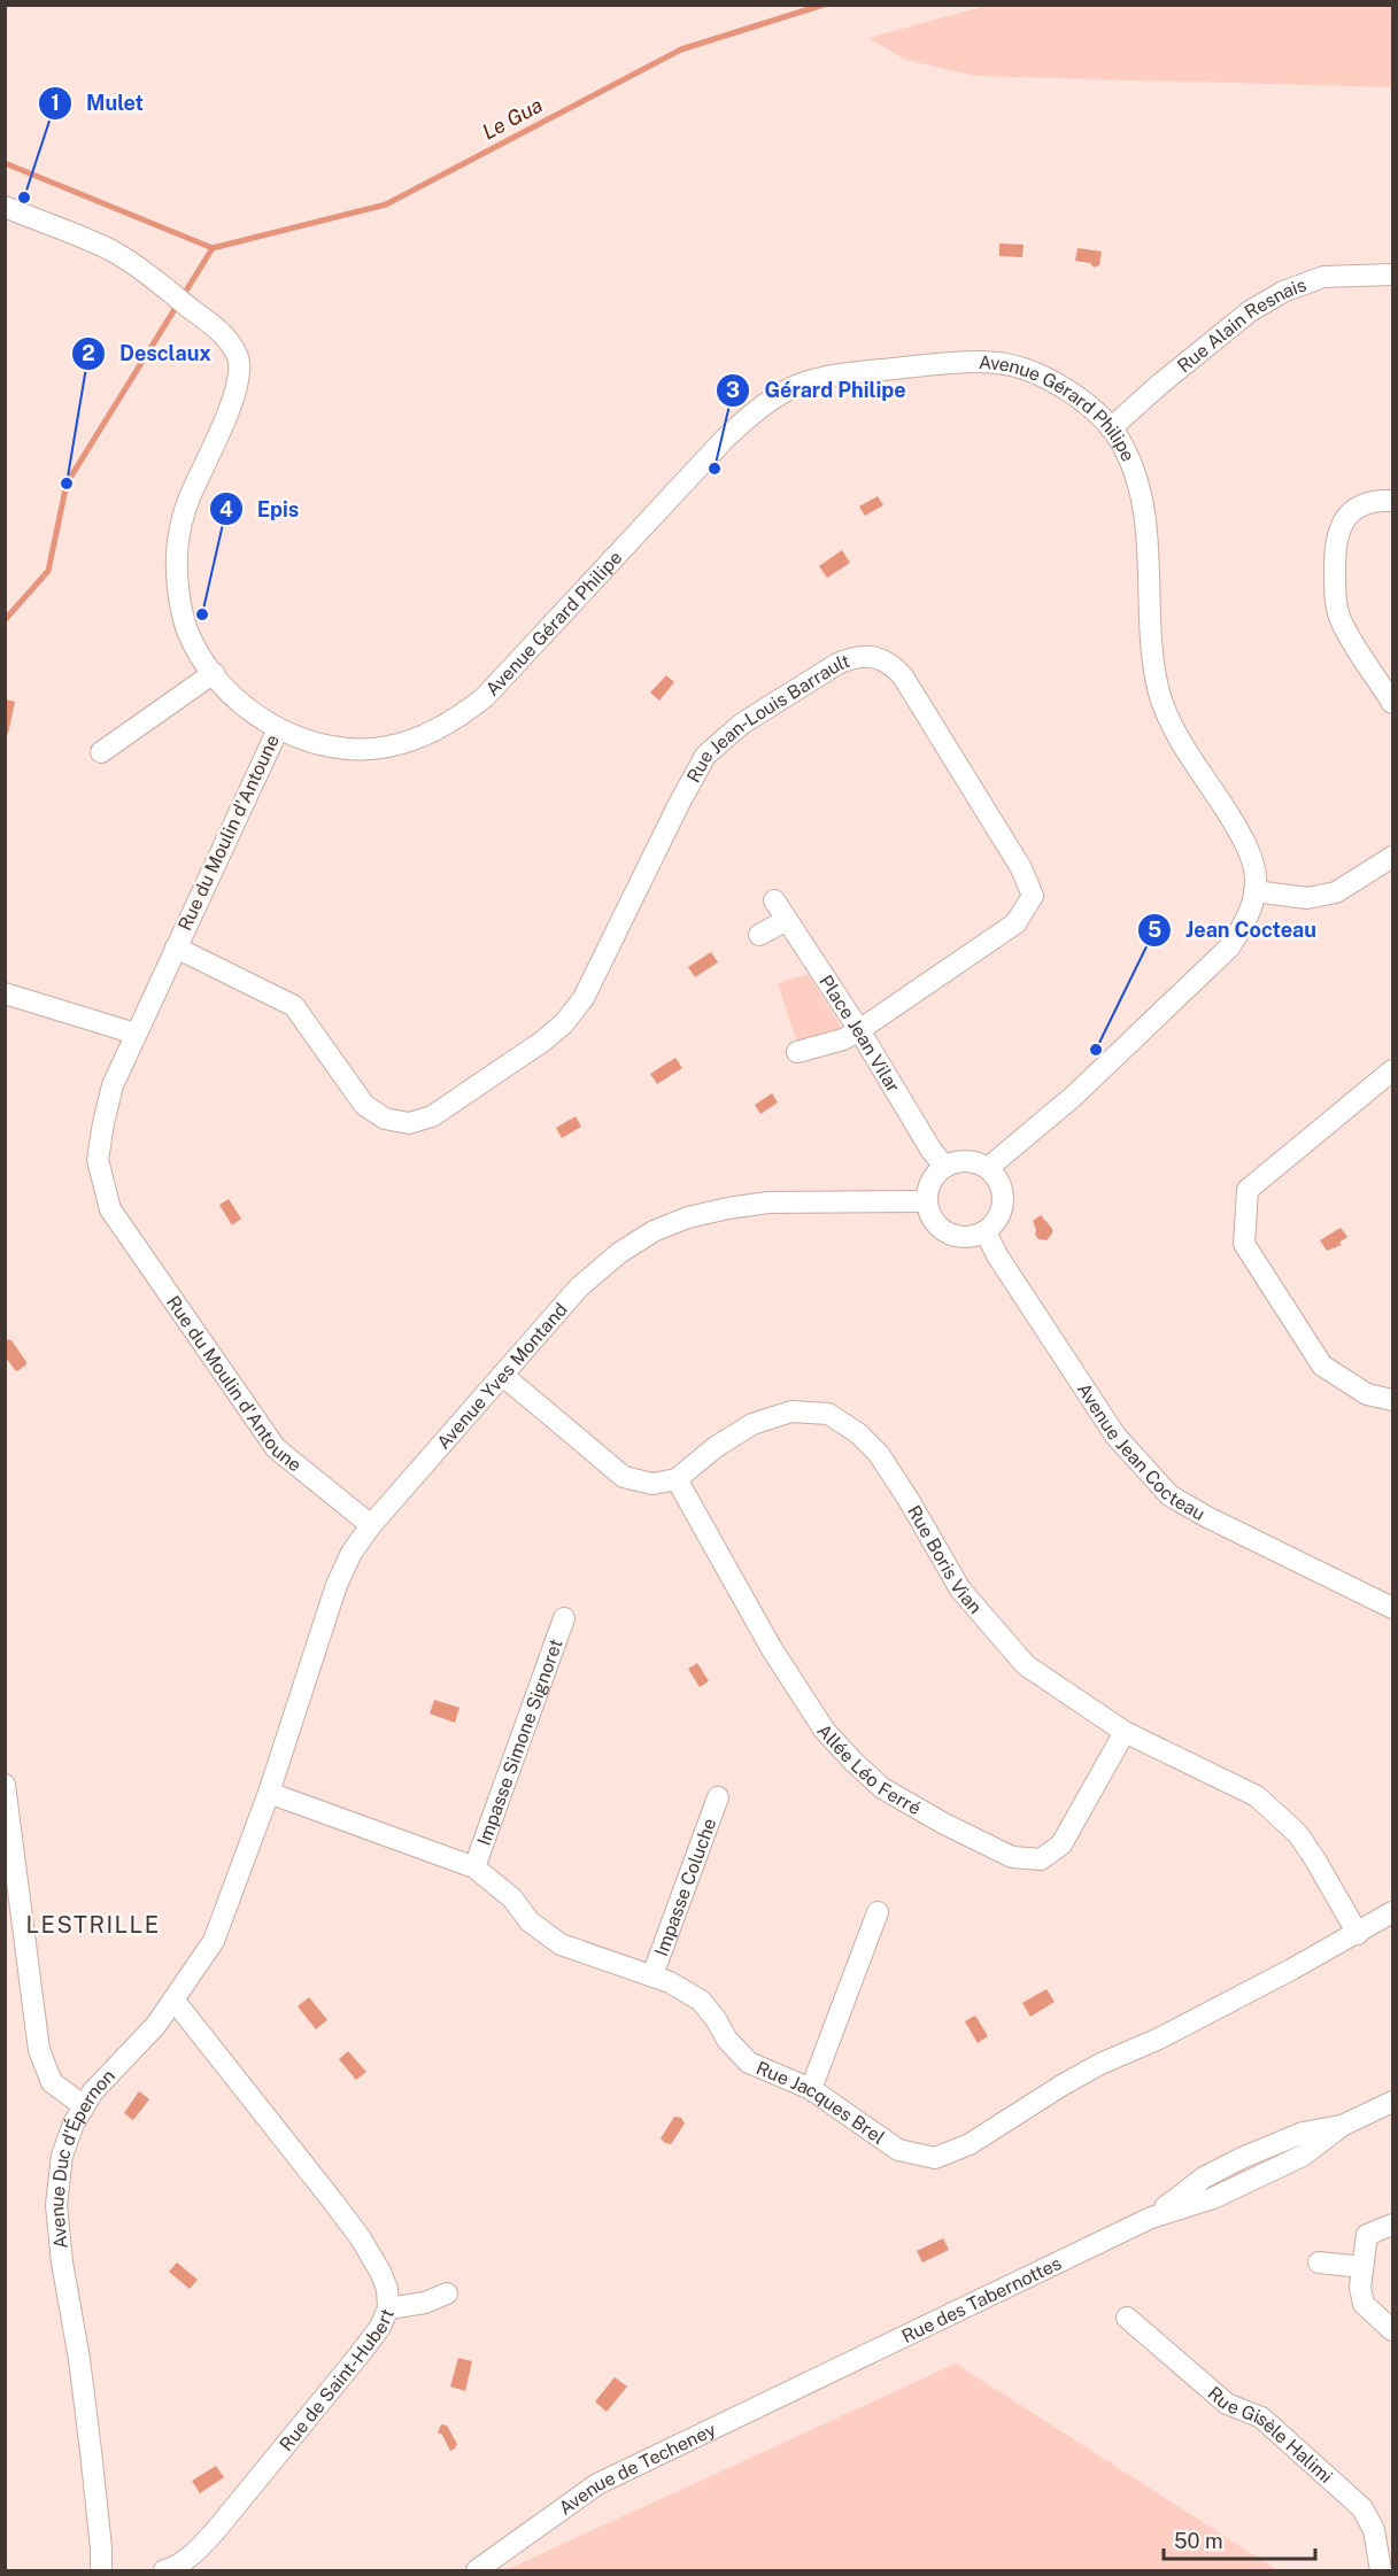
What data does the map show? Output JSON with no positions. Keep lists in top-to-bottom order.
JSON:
{
  "streets": {
    "street": [
      "Rue Alain Resnais",
      "Avenue Gérard Philipe",
      "Rue Jean-Louis Barrault",
      "Rue du Moulin d'Antoune",
      "Place Jean Vilar",
      "Avenue Yves Montand",
      "Avenue Jean Cocteau",
      "Rue Boris Vian",
      "Impasse Simone Signoret",
      "Allée Léo Ferré",
      "Impasse Coluche",
      "Rue Jacques Brel",
      "Avenue Duc d'Épernon",
      "Rue des Tabernottes",
      "Rue de Saint-Hubert",
      "Rue Gisèle Halimi",
      "Avenue de Techeney"
    ]
  },
  "crossings": [
    ["Rue Alain Resnais", "Avenue Gérard Philipe"],
    ["Avenue Gérard Philipe", "Rue du Moulin d'Antoune"],
    ["Avenue Gérard Philipe", "Place Jean Vilar"],
    ["Avenue Gérard Philipe", "Avenue Yves Montand"],
    ["Avenue Gérard Philipe", "Avenue Jean Cocteau"],
    ["Rue Jean-Louis Barrault", "Rue du Moulin d'Antoune"],
    ["Rue Jean-Louis Barrault", "Place Jean Vilar"],
    ["Rue du Moulin d'Antoune", "Avenue Yves Montand"],
    ["Place Jean Vilar", "Avenue Yves Montand"],
    ["Place Jean Vilar", "Avenue Jean Cocteau"],
    ["Avenue Yves Montand", "Avenue Jean Cocteau"],
    ["Avenue Yves Montand", "Rue Jacques Brel"],
    ["Avenue Yves Montand", "Avenue Duc d'Épernon"],
    ["Rue Boris Vian", "Allée Léo Ferré"],
    ["Rue Boris Vian", "Rue Jacques Brel"],
    ["Impasse Simone Signoret", "Rue Jacques Brel"],
    ["Impasse Coluche", "Rue Jacques Brel"],
    ["Rue Jacques Brel", "Avenue Duc d'Épernon"],
    ["Avenue Duc d'Épernon", "Rue de Saint-Hubert"],
    ["Rue des Tabernottes", "Avenue de Techeney"]
  ],
  "districts": ["LESTRILLE"],
  "water": ["Le Gua"],
  "places": [
    "Mulet",
    "Gérard Philipe",
    "Desclaux",
    "Epis",
    "Jean Cocteau"
  ],
  "scale_bar": "50 m"
}
